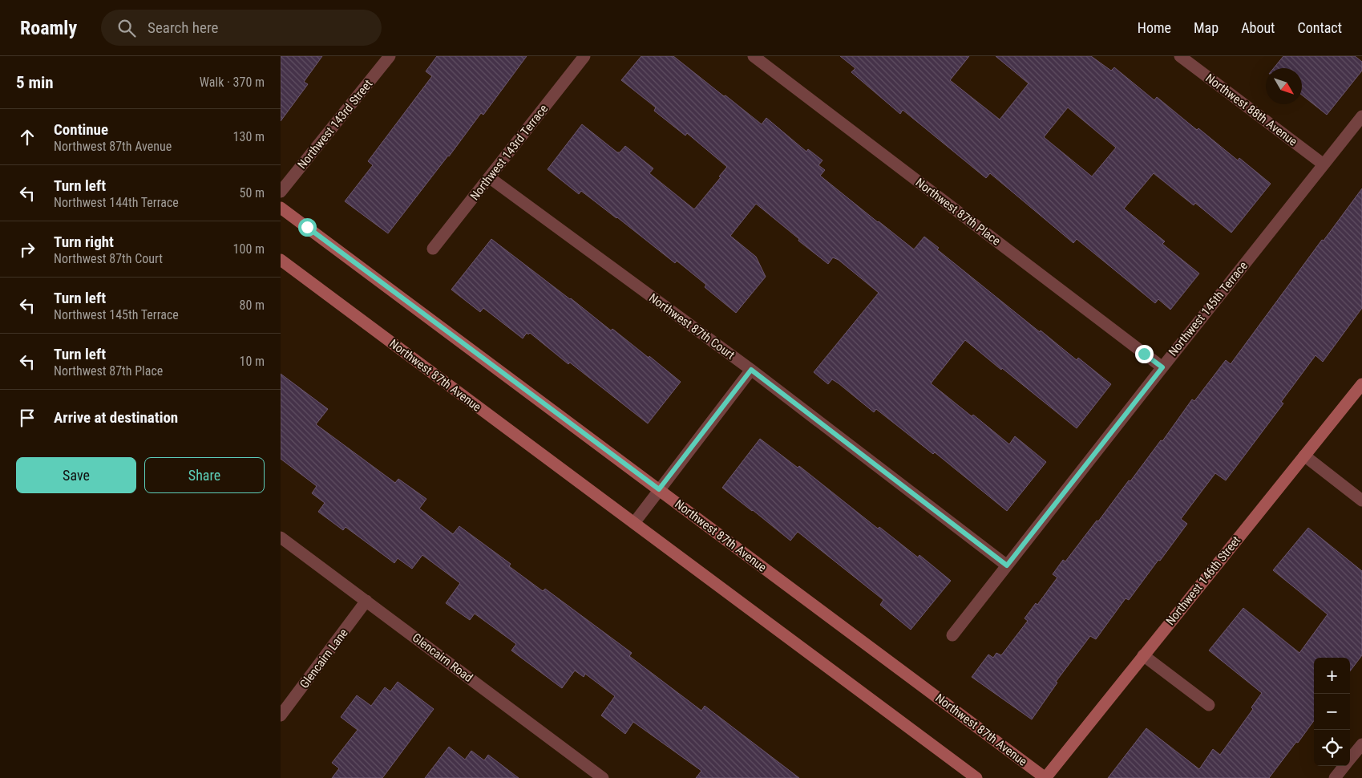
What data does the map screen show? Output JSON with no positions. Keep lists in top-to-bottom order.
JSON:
{
  "streets": {
    "main road": ["Northwest 87th Avenue", "Northwest 146th Street"],
    "street": [
      "Northwest 88th Avenue",
      "Northwest 143rd Street",
      "Northwest 143rd Terrace",
      "Northwest 87th Place",
      "Northwest 145th Terrace",
      "Northwest 87th Court",
      "Glencairn Road",
      "Glencairn Lane"
    ]
  },
  "crossings": [
    ["Northwest 88th Avenue", "Northwest 145th Terrace"],
    ["Northwest 143rd Terrace", "Northwest 87th Court"],
    ["Northwest 87th Place", "Northwest 145th Terrace"],
    ["Northwest 145th Terrace", "Northwest 87th Court"],
    ["Northwest 87th Avenue", "Northwest 146th Street"],
    ["Glencairn Road", "Glencairn Lane"]
  ],
  "north": "bottom right",
  "page": {
    "header": "Roamly",
    "search": "Search here",
    "nav": [
      "Home",
      "Map",
      "About",
      "Contact"
    ],
    "heading": ["5 min", "Walk · 370 m"],
    "list": [
      ["Continue", "Northwest 87th Avenue", "130 m"],
      ["Turn left", "Northwest 144th Terrace", "50 m"],
      ["Turn right", "Northwest 87th Court", "100 m"],
      ["Turn left", "Northwest 145th Terrace", "80 m"],
      ["Turn left", "Northwest 87th Place", "10 m"],
      "Arrive at destination"
    ],
    "buttons": ["Save", "Share"],
    "map_buttons": ["+", "−"]
  }
}
